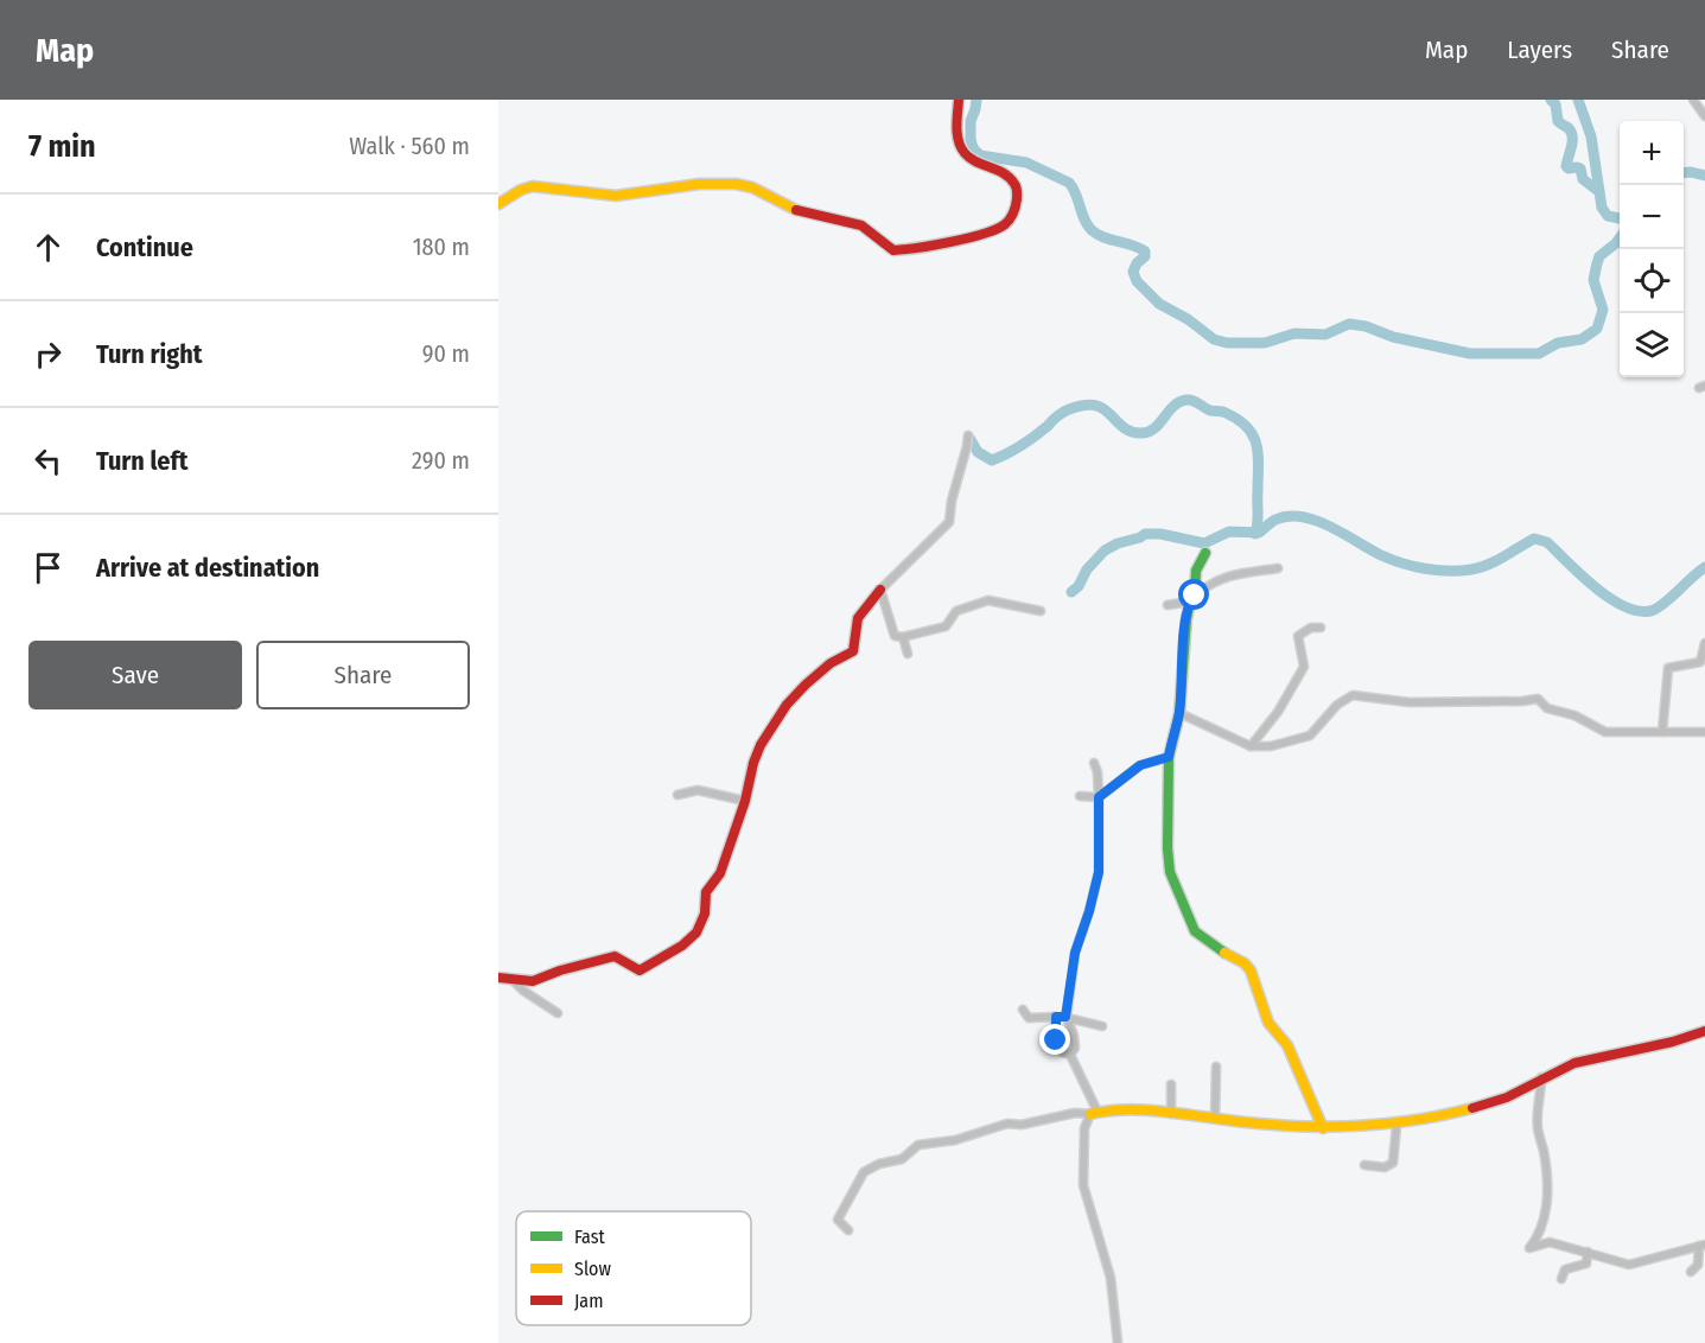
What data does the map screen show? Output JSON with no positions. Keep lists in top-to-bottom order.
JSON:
{
  "legend": ["Fast", "Slow", "Jam"],
  "page": {
    "header": "Map",
    "nav": ["Map", "Layers", "Share"],
    "heading": ["7 min", "Walk · 560 m"],
    "map_buttons": ["+", "−"],
    "list": [
      ["Continue", "180 m"],
      ["Turn right", "90 m"],
      ["Turn left", "290 m"],
      "Arrive at destination"
    ],
    "buttons": ["Save", "Share"]
  }
}
